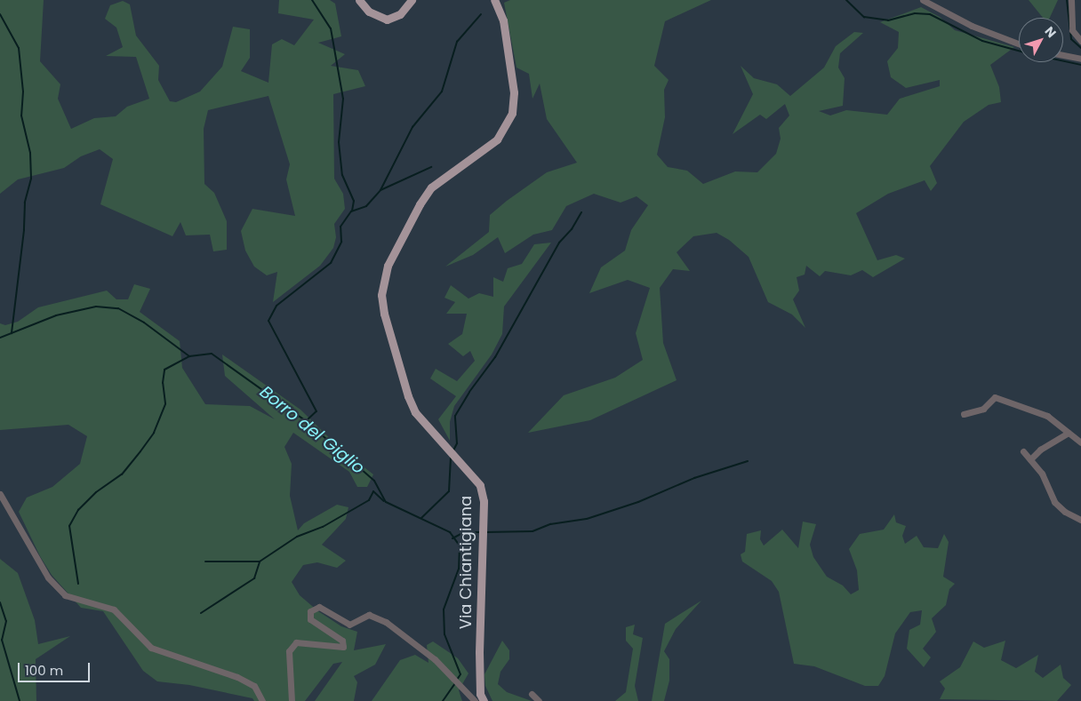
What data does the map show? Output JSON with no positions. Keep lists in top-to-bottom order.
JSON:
{
  "streets": {
    "main road": ["Via Chiantigiana"]
  },
  "water": ["Borro del Giglio"],
  "scale_bar": "100 m",
  "north": "top right"
}
